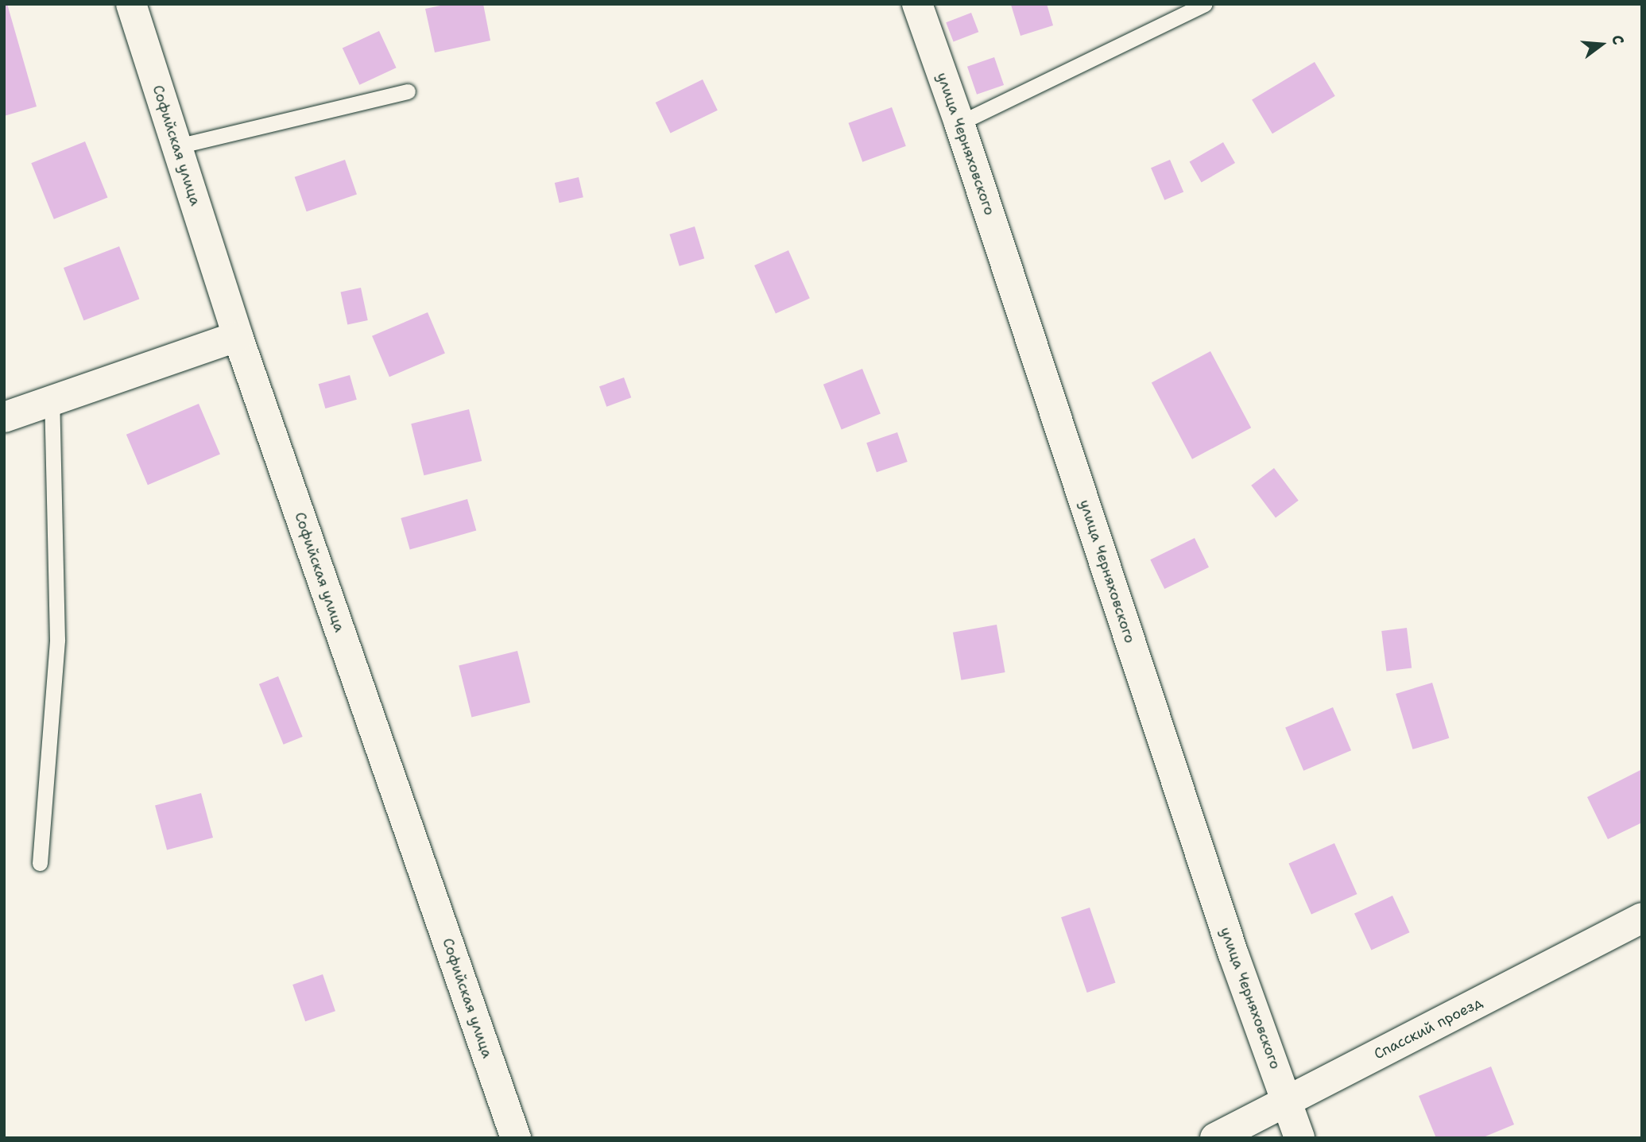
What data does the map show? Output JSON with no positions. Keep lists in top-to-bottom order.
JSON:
{
  "streets": {
    "street": ["улица Черняховского", "Софийская улица", "Спасский проезд"]
  },
  "crossings": [
    ["улица Черняховского", "Спасский проезд"]
  ],
  "north": "right"
}
